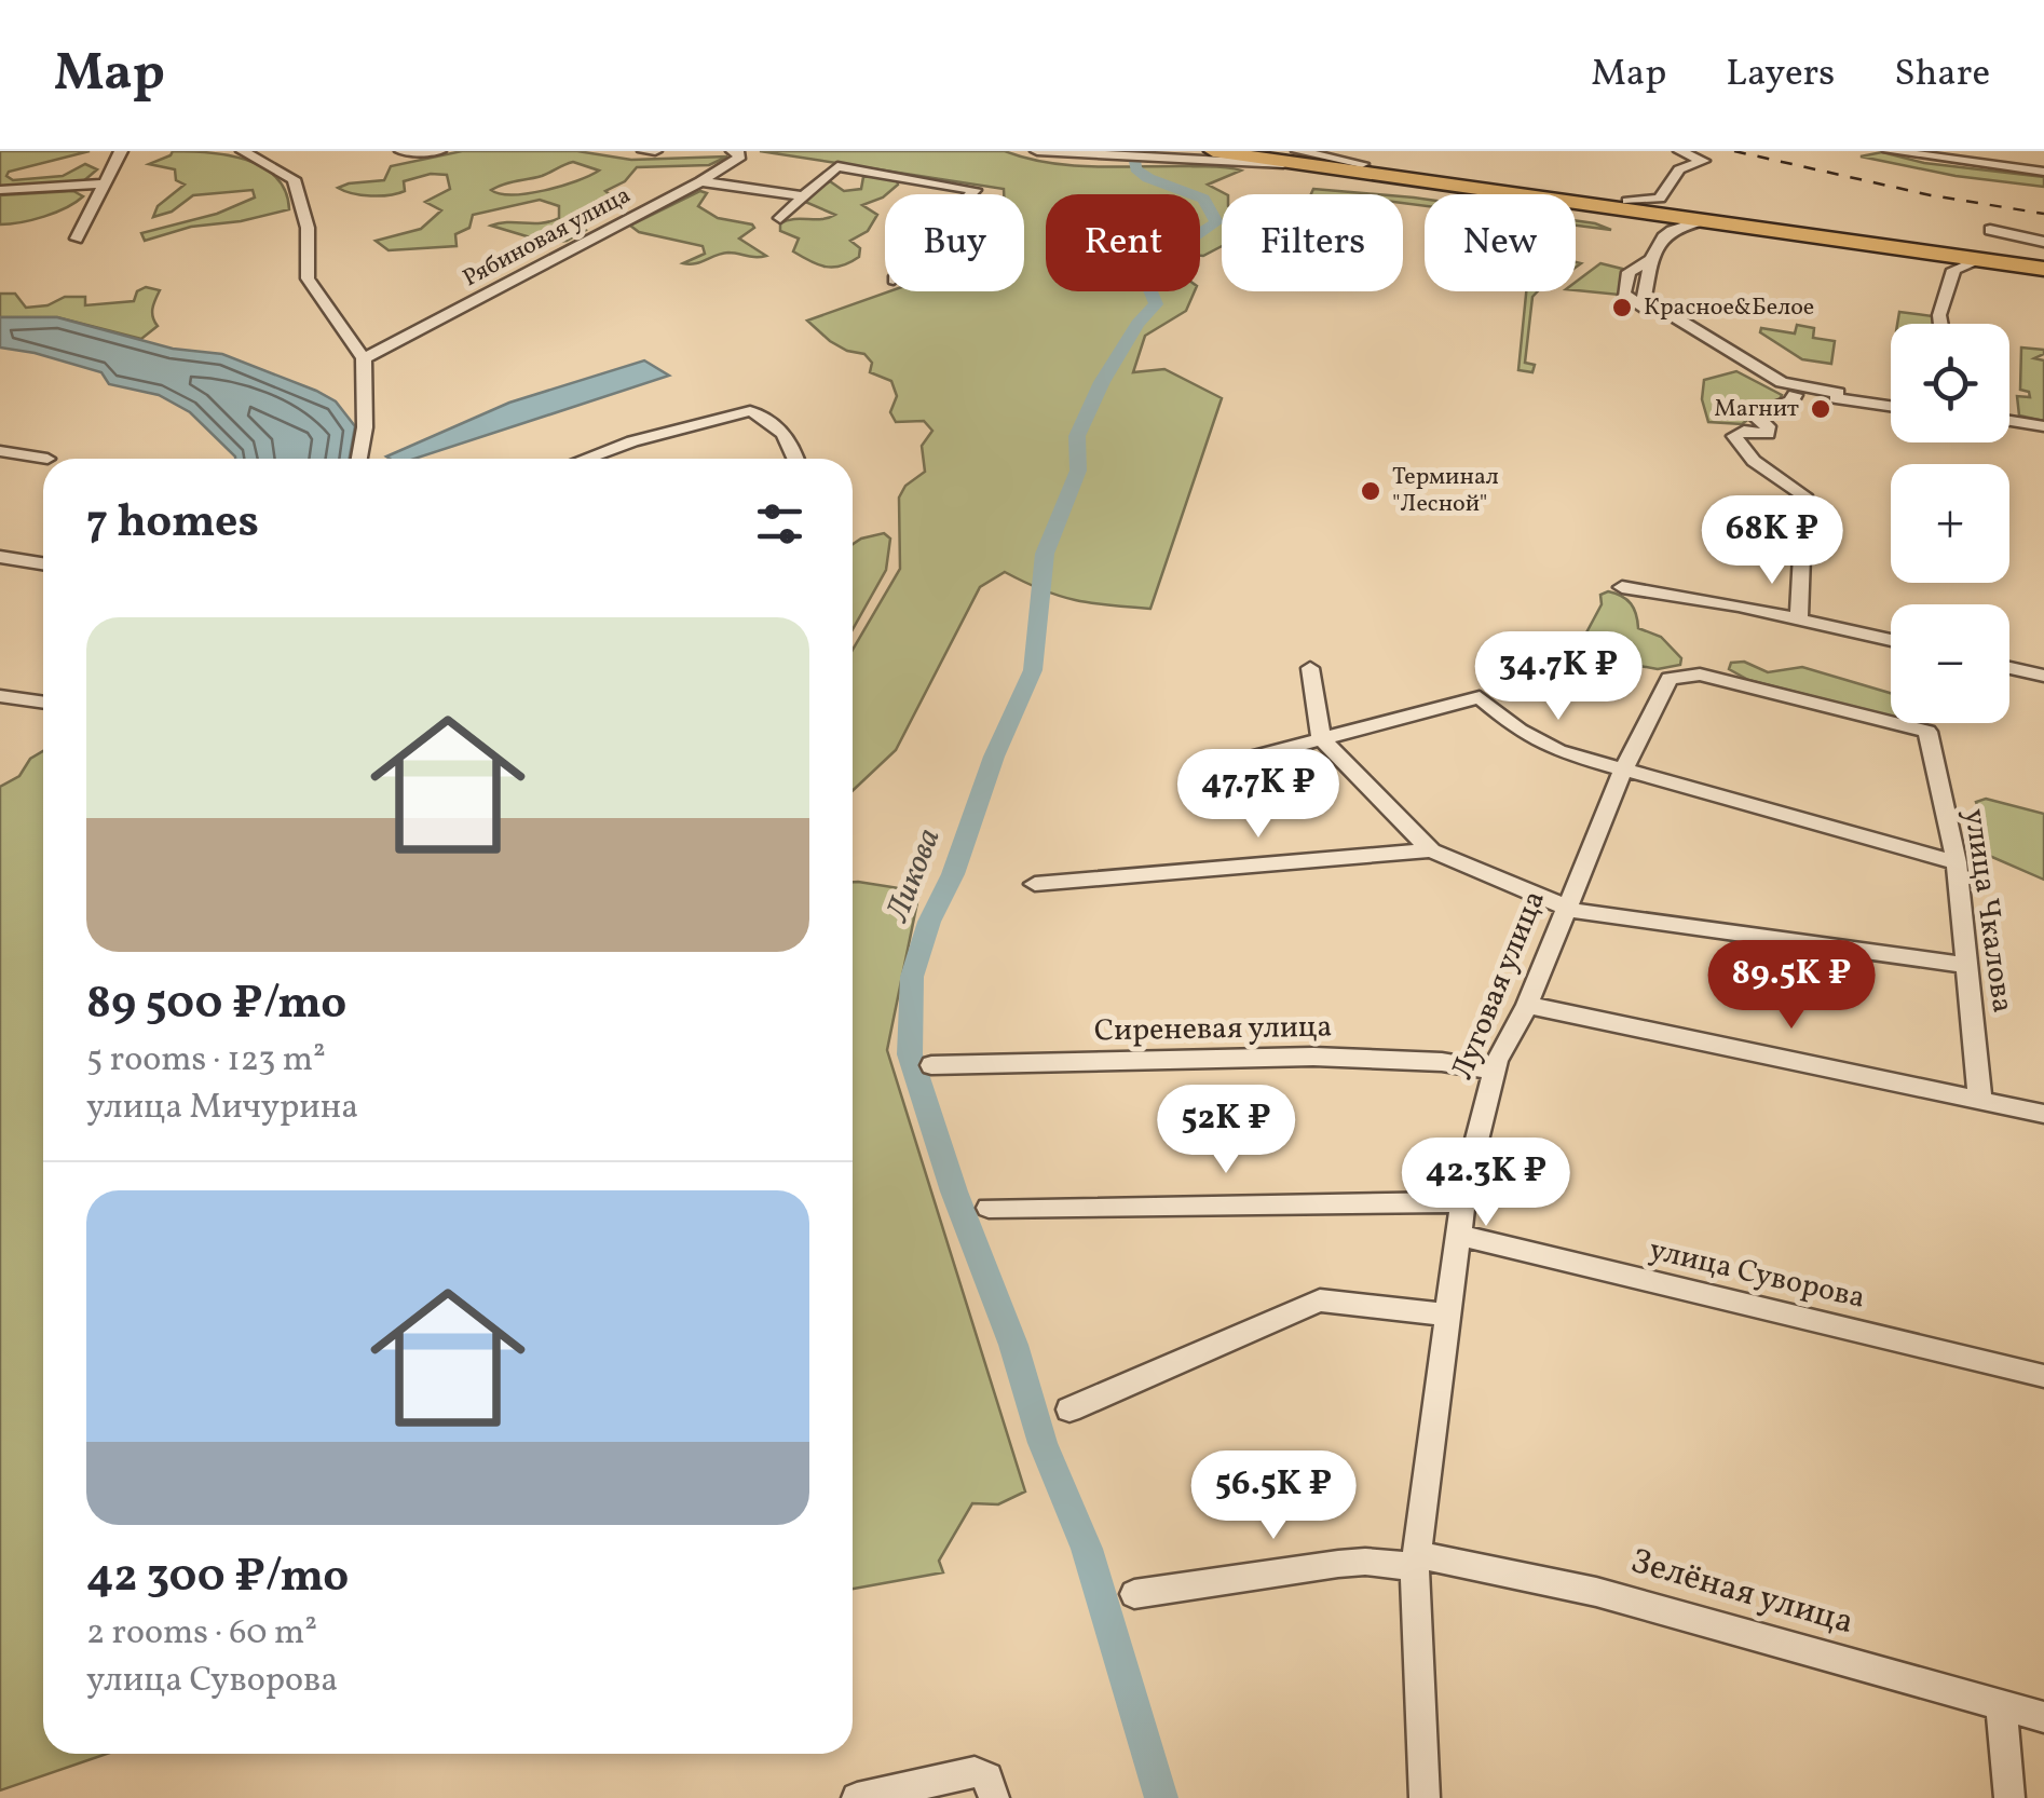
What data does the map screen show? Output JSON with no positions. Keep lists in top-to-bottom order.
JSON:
{
  "streets": {
    "street": [
      "Рябиновая улица",
      "улица Чкалова",
      "Луговая улица",
      "Сиреневая улица",
      "улица Суворова",
      "Зелёная улица"
    ]
  },
  "crossings": [
    ["улица Чкалова", "Луговая улица"],
    ["Луговая улица", "Сиреневая улица"],
    ["Луговая улица", "улица Суворова"],
    ["Луговая улица", "Зелёная улица"]
  ],
  "water": ["Ликова"],
  "places": ["Красное&Белое", "Магнит", "Терминал \"Лесной\""],
  "page": {
    "header": "Map",
    "nav": ["Map", "Layers", "Share"],
    "chip": [
      "Buy",
      "Rent",
      "Filters",
      "New"
    ],
    "map_buttons": ["+", "−"],
    "heading": "7 homes",
    "price": [
      "68K ₽",
      "34.7K ₽",
      "47.7K ₽",
      "89.5K ₽",
      "52K ₽",
      "42.3K ₽",
      "56.5K ₽"
    ],
    "list": [
      {
        "name": "89 500 ₽/mo",
        "note": "5 rooms · 123 m² · улица Мичурина"
      },
      {
        "name": "42 300 ₽/mo",
        "note": "2 rooms · 60 m² · улица Суворова"
      }
    ]
  }
}
